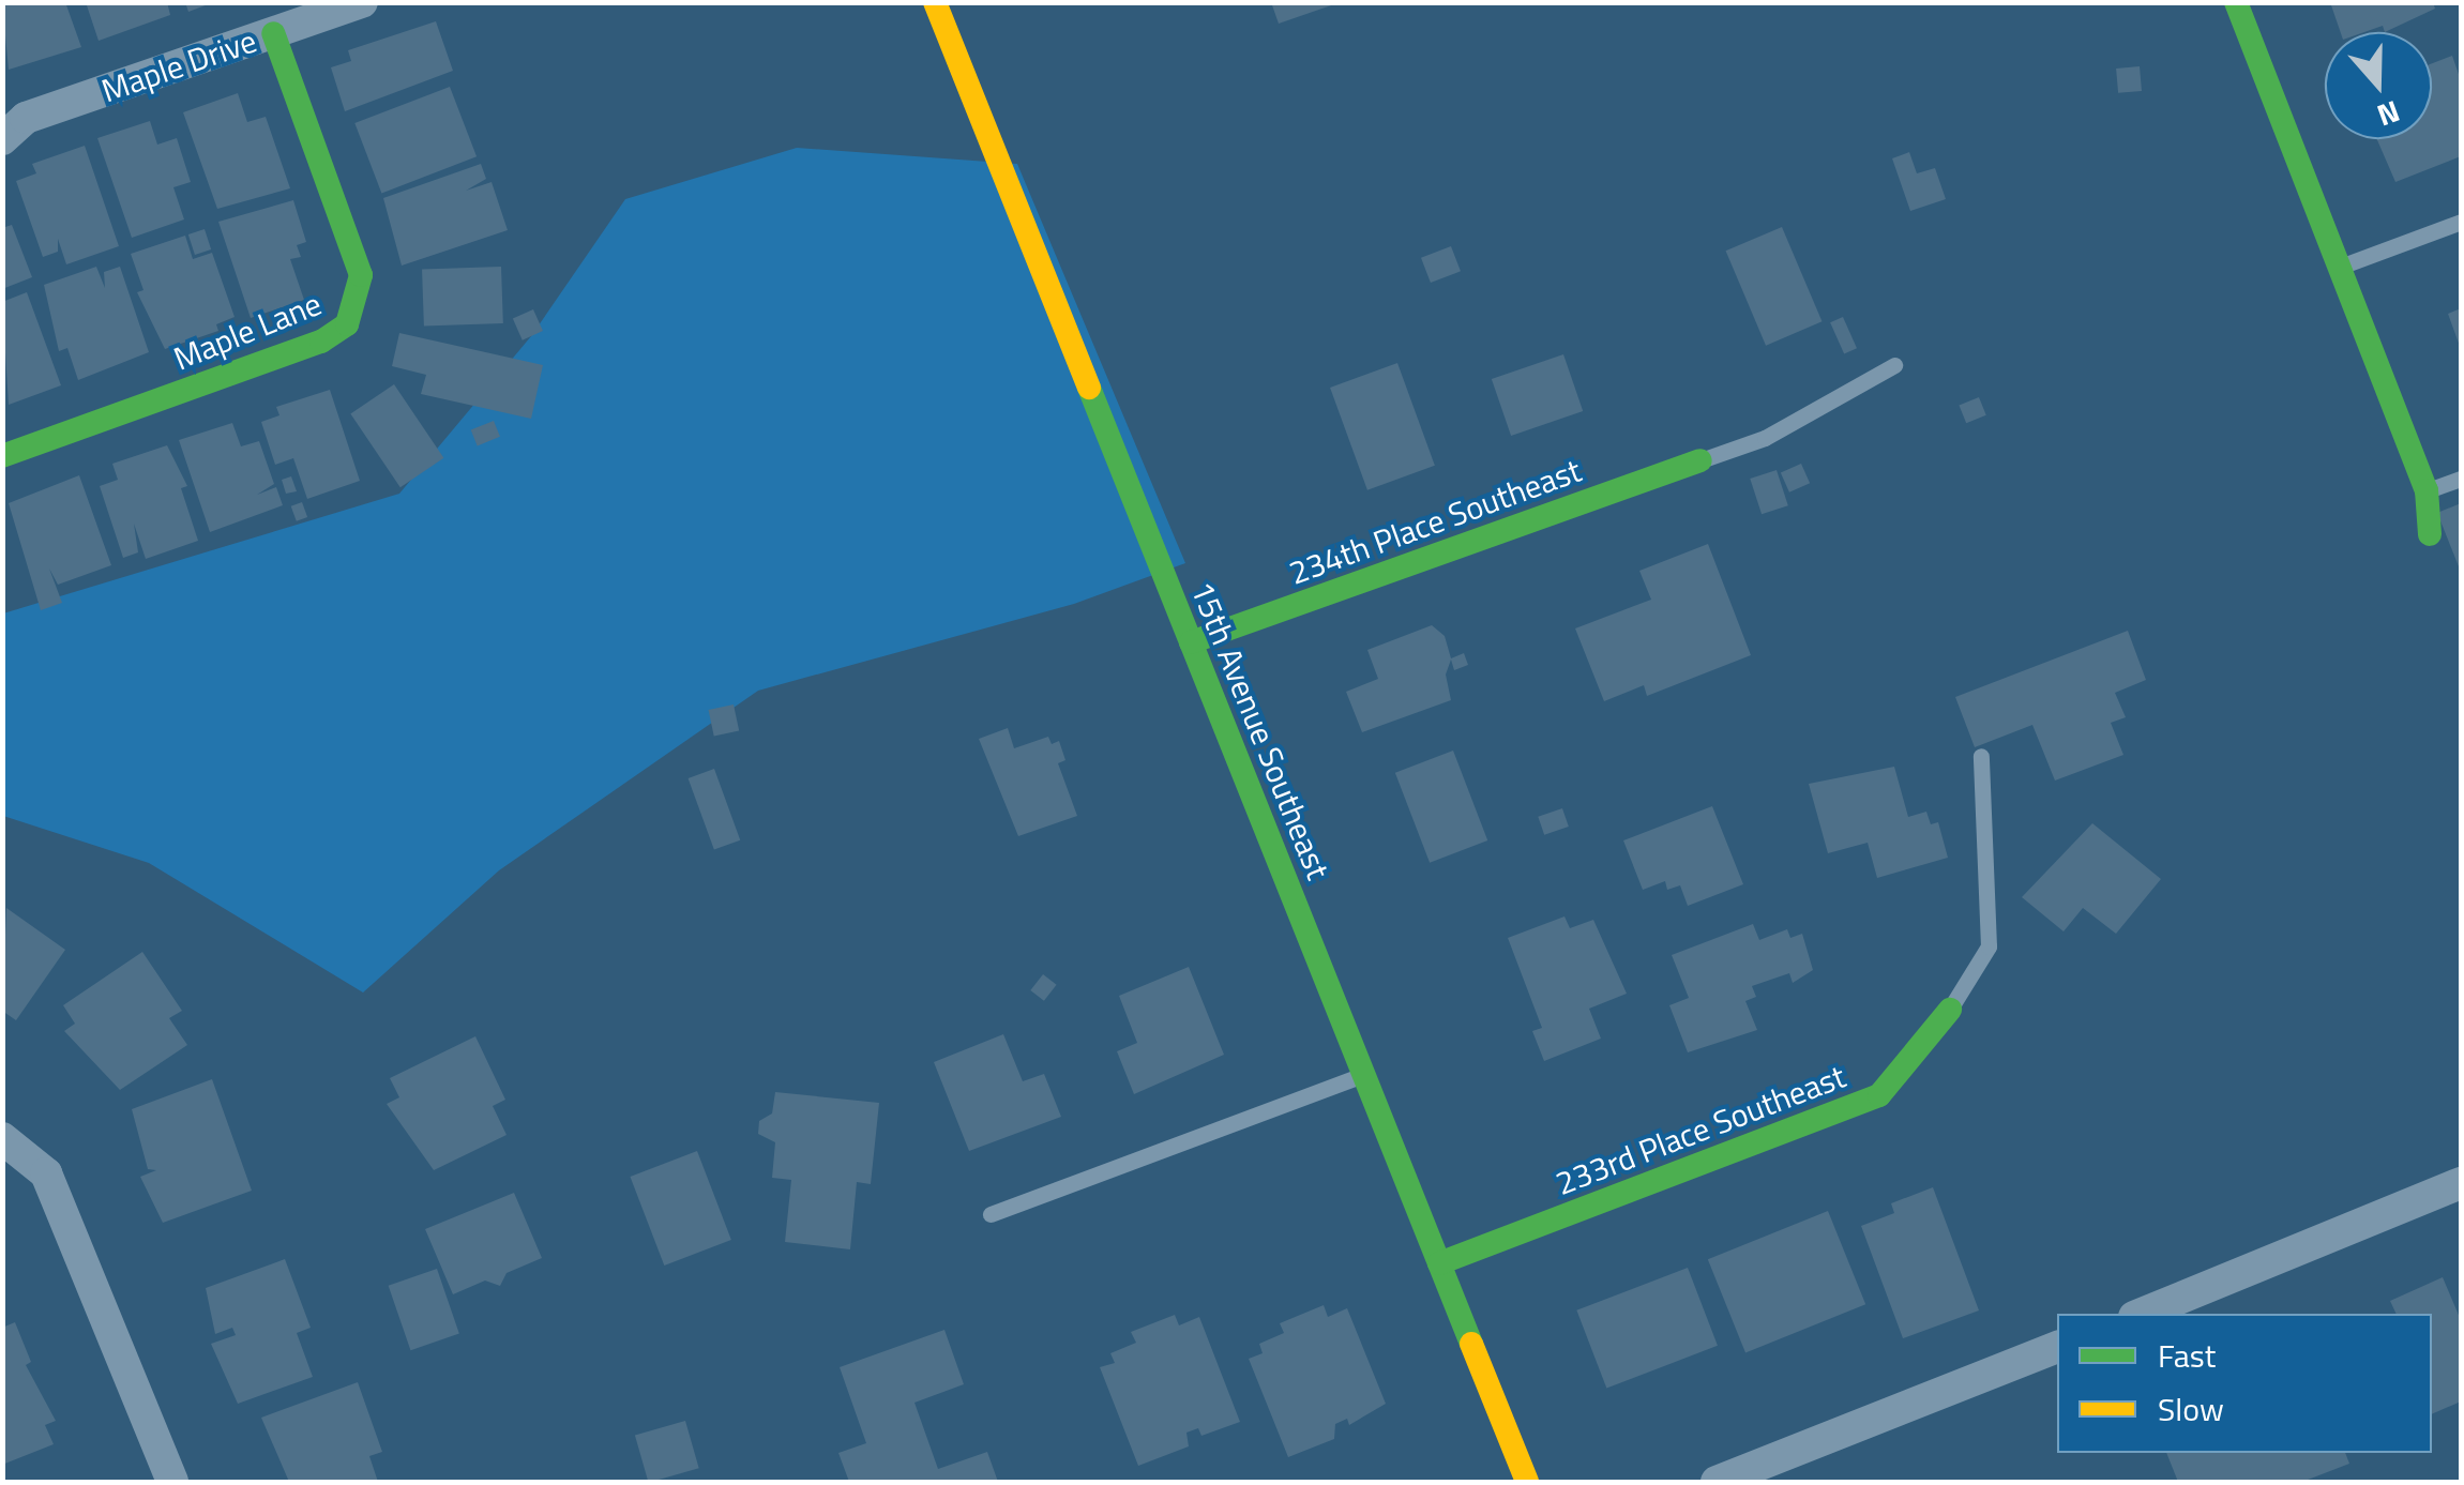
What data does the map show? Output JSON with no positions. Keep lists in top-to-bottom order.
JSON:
{
  "streets": {
    "street": [
      "Maple Drive",
      "Maple Lane",
      "234th Place Southeast",
      "15th Avenue Southeast",
      "233rd Place Southeast"
    ]
  },
  "crossings": [
    ["Maple Drive", "Maple Lane"],
    ["234th Place Southeast", "15th Avenue Southeast"],
    ["15th Avenue Southeast", "233rd Place Southeast"]
  ],
  "legend": ["Fast", "Slow"],
  "north": "bottom"
}
